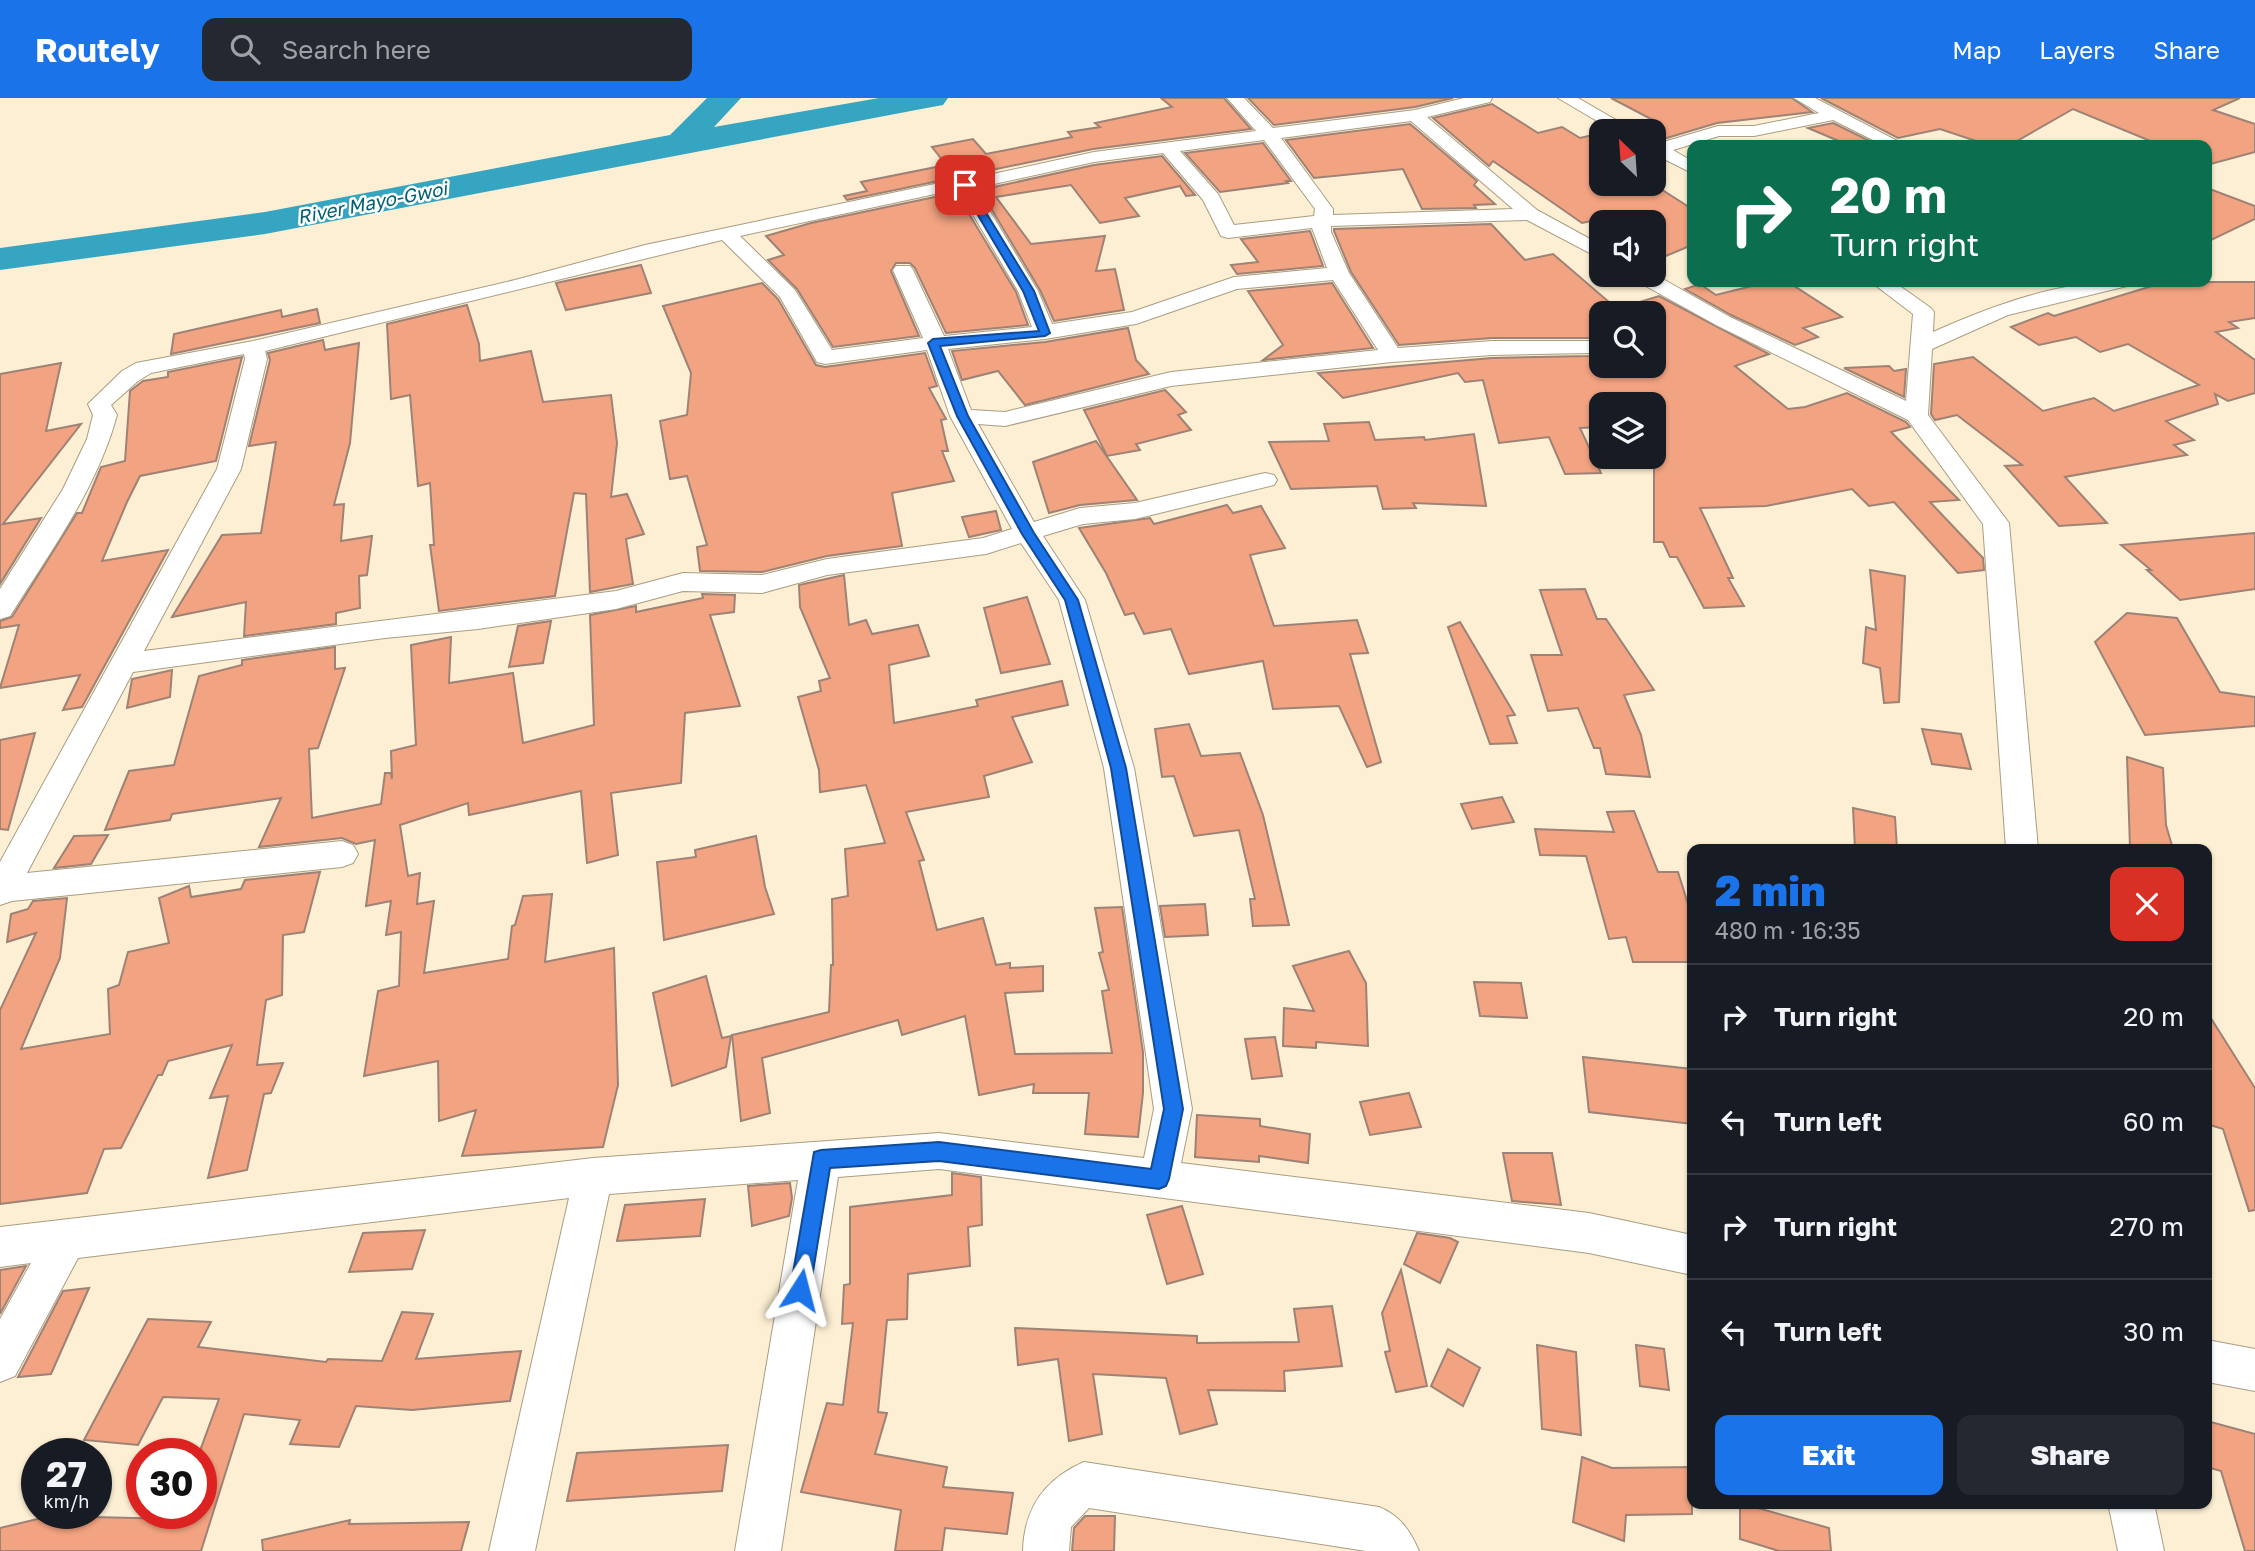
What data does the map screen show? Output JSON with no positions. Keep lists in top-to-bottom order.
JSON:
{
  "water": ["River Mayo-Gwoi"],
  "north": "top left",
  "page": {
    "header": "Routely",
    "search": "Search here",
    "nav": ["Map", "Layers", "Share"],
    "turn": ["20 m", "Turn right"],
    "heading": ["2 min", "480 m · 16:35"],
    "list": [
      {
        "name": "Turn right",
        "value": "20 m"
      },
      {
        "name": "Turn left",
        "value": "60 m"
      },
      {
        "name": "Turn right",
        "value": "270 m"
      },
      {
        "name": "Turn left",
        "value": "30 m"
      }
    ],
    "buttons": ["Exit", "Share"],
    "speed": "27 km/h",
    "limit": "30"
  }
}
